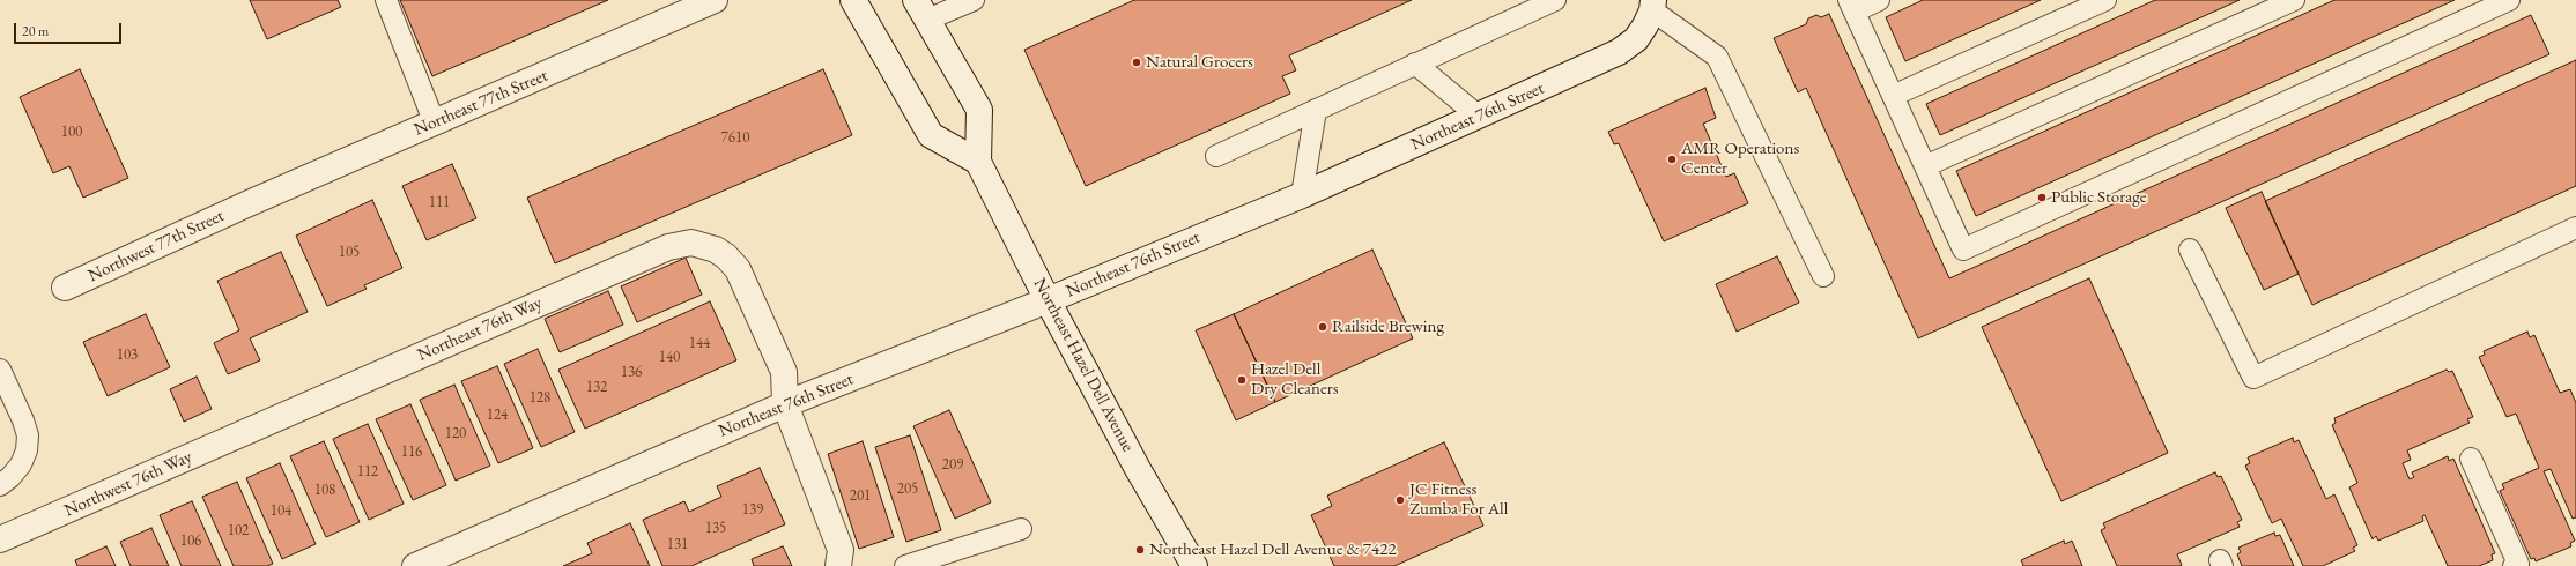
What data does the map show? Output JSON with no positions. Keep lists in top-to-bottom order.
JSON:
{
  "streets": {
    "street": [
      "Northeast 77th Street",
      "Northeast 76th Street",
      "Northwest 77th Street",
      "Northeast 76th Way",
      "Northeast Hazel Dell Avenue",
      "Northwest 76th Way"
    ]
  },
  "crossings": [
    ["Northeast 77th Street", "Northwest 77th Street"],
    ["Northeast 76th Street", "Northeast 76th Way"],
    ["Northeast 76th Street", "Northeast Hazel Dell Avenue"],
    ["Northeast 76th Way", "Northwest 76th Way"]
  ],
  "places": [
    "Natural Grocers",
    "AMR Operations Center",
    "Public Storage",
    "Railside Brewing",
    "Hazel Dell Dry Cleaners",
    "JC Fitness Zumba For All",
    "Northeast Hazel Dell Avenue & 7422"
  ],
  "house_numbers": [
    "100",
    "7610",
    "111",
    "105",
    "144",
    "103",
    "140",
    "136",
    "132",
    "128",
    "124",
    "120",
    "116",
    "209",
    "112",
    "205",
    "108",
    "201",
    "139",
    "104",
    "135",
    "102",
    "106",
    "131"
  ],
  "scale_bar": "20 m"
}
